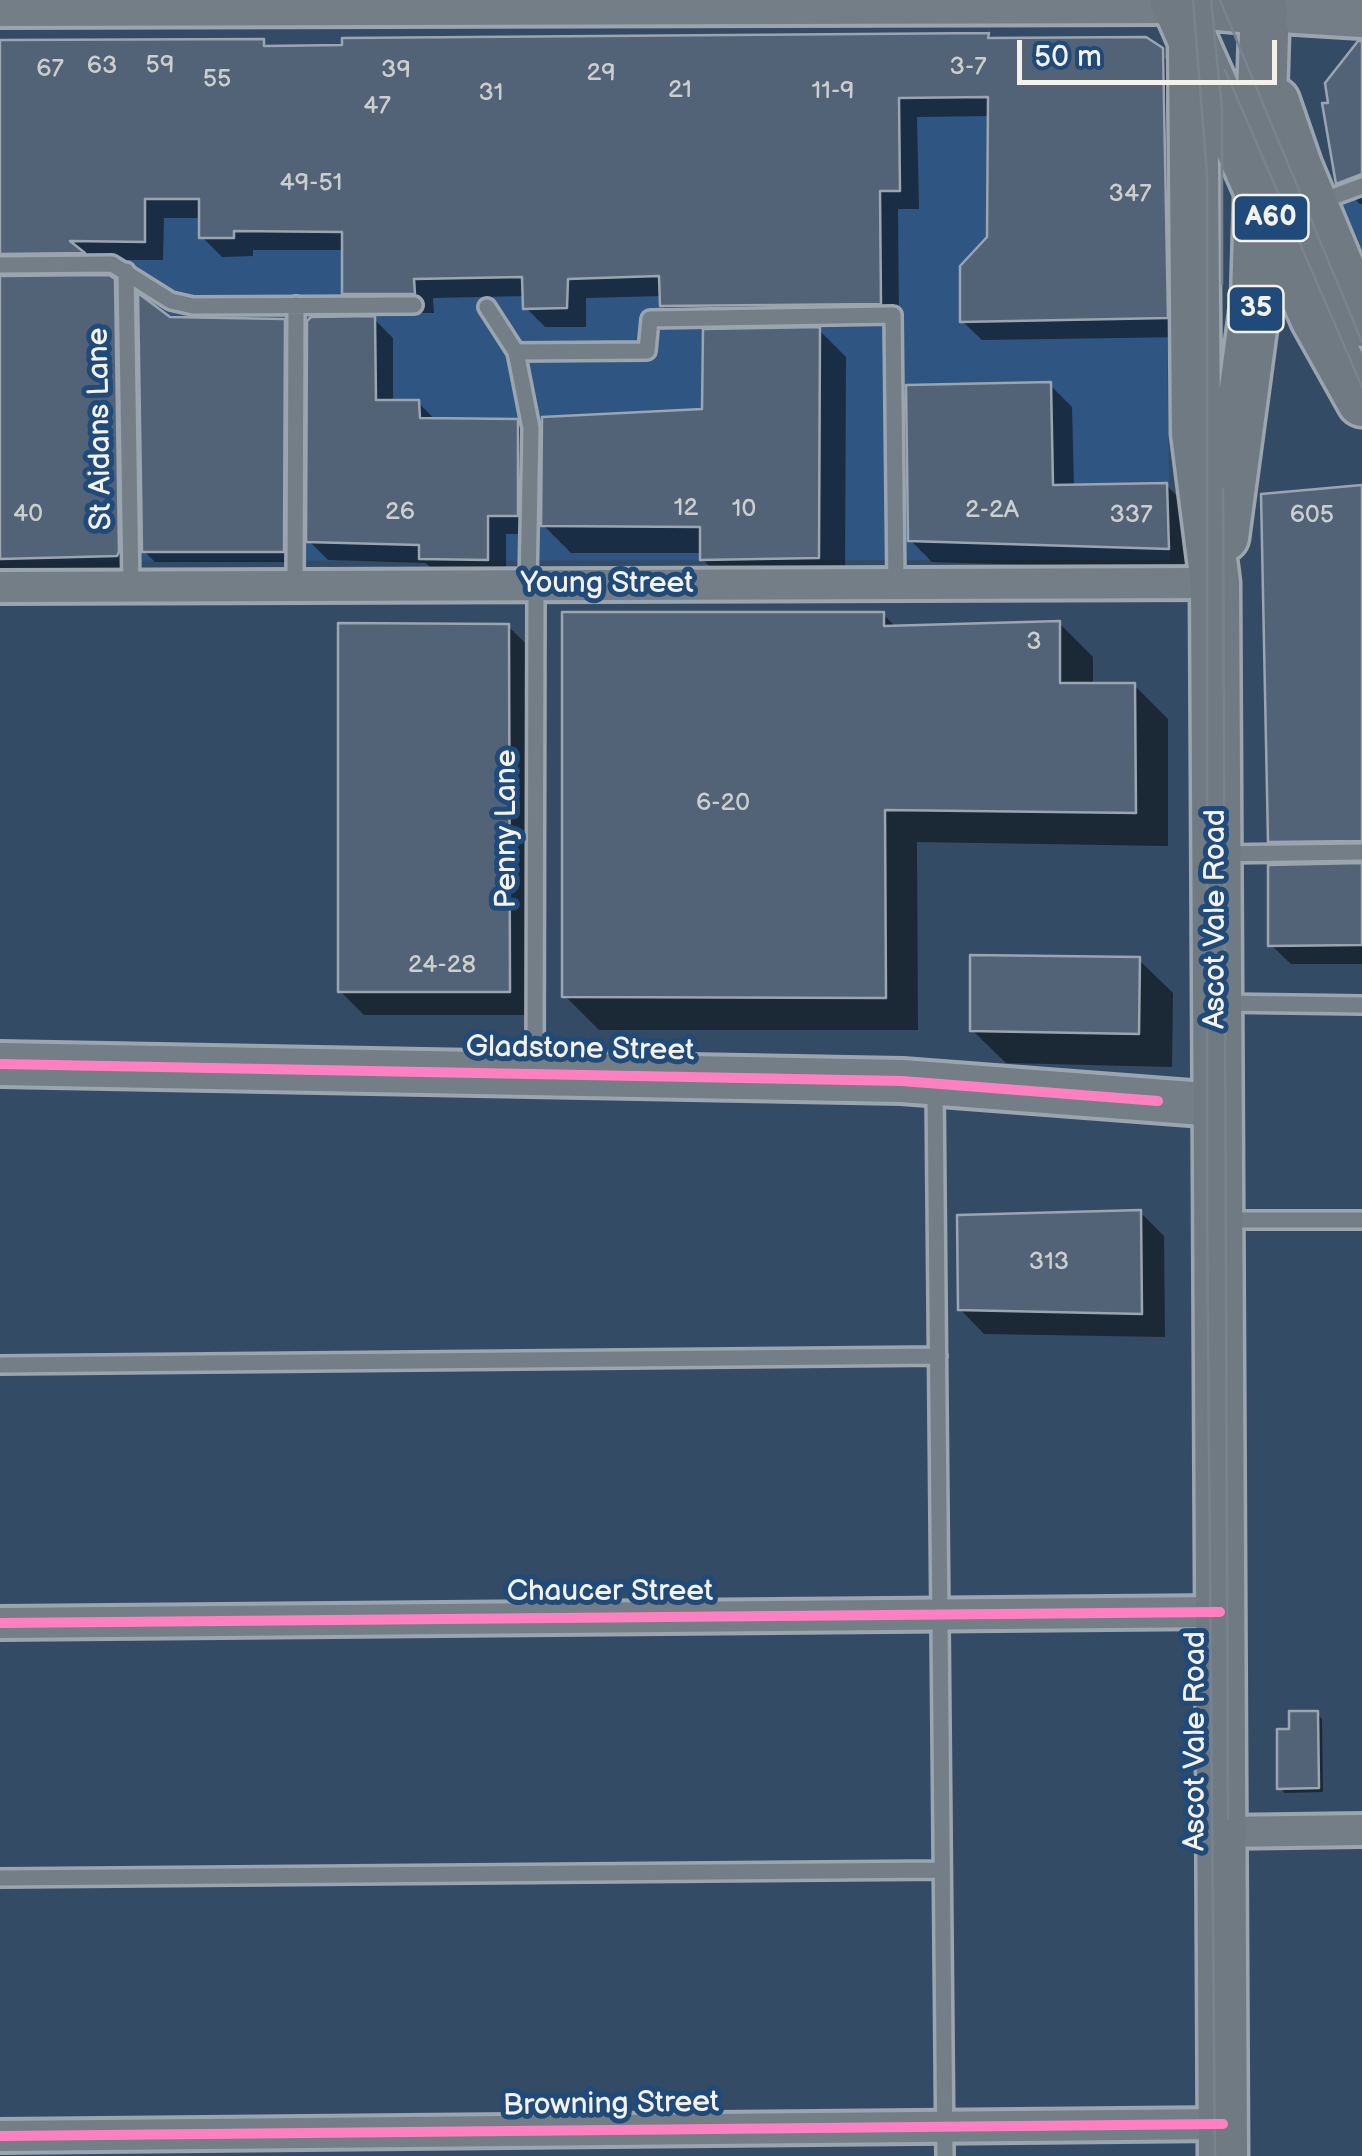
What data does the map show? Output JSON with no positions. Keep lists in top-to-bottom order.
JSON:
{
  "streets": {
    "main road": ["A60", "35", "Ascot Vale Road"],
    "street": [
      "Young Street",
      "Gladstone Street",
      "Chaucer Street",
      "Browning Street"
    ],
    "lane": ["St Aidans Lane", "Penny Lane"]
  },
  "crossings": [
    ["A60", "Ascot Vale Road"],
    ["St Aidans Lane", "Young Street"],
    ["Young Street", "Penny Lane"],
    ["Young Street", "Ascot Vale Road"],
    ["Penny Lane", "Gladstone Street"],
    ["Ascot Vale Road", "Gladstone Street"],
    ["Ascot Vale Road", "Chaucer Street"],
    ["Ascot Vale Road", "Browning Street"]
  ],
  "house_numbers": [
    "59",
    "63",
    "3-7",
    "67",
    "39",
    "29",
    "55",
    "21",
    "11-9",
    "31",
    "47",
    "49-51",
    "347",
    "12",
    "10",
    "2-2A",
    "26",
    "40",
    "337",
    "605",
    "3",
    "6-20",
    "24-28",
    "313"
  ],
  "scale_bar": "50 m"
}
